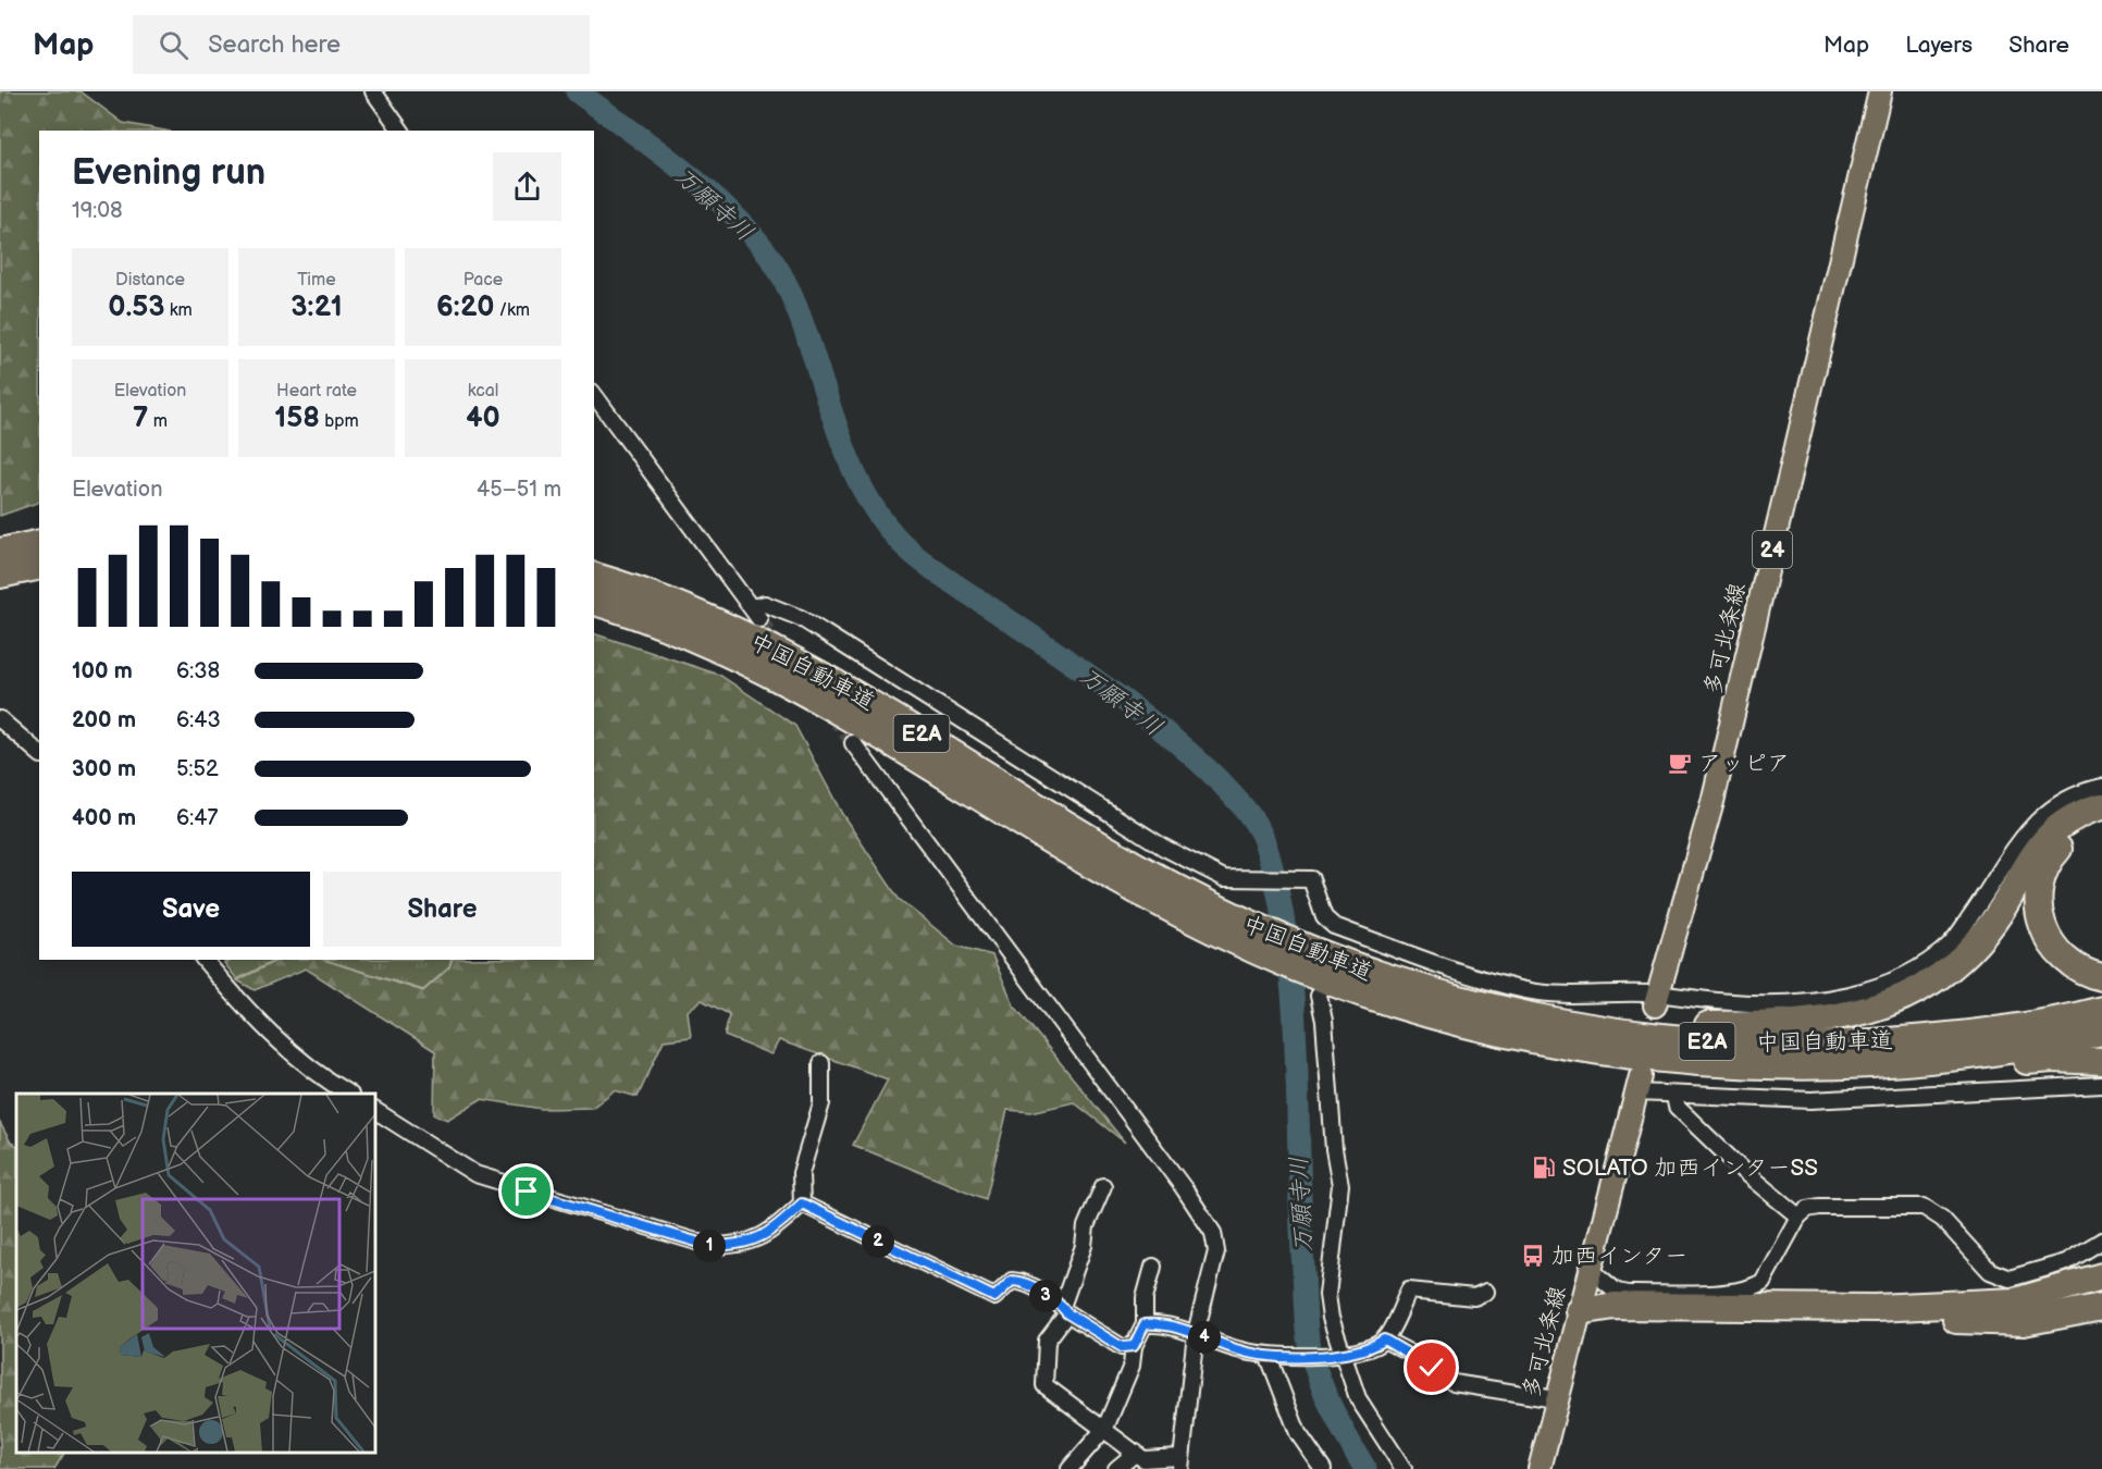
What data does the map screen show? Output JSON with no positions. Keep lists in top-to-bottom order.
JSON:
{
  "streets": {
    "highway": ["中国自動車道", "E2A"],
    "main road": ["24", "多可北条線"]
  },
  "water": ["万願寺川"],
  "places": {
    "cafe": ["アッピア"],
    "fuel station": ["SOLATO 加西インターSS"],
    "bus stop": ["加西インター"]
  },
  "page": {
    "header": "Map",
    "search": "Search here",
    "nav": ["Map", "Layers", "Share"],
    "heading": ["Evening run", "19:08"],
    "stats": [
      ["Distance", "0.53 km"],
      ["Time", "3:21"],
      ["Pace", "6:20 /km"],
      ["Elevation", "7 m"],
      ["Heart rate", "158 bpm"],
      ["kcal", "40"]
    ],
    "chart": ["Elevation", "45–51 m"],
    "list": [
      {
        "name": "100 m",
        "note": "6:38"
      },
      {
        "name": "200 m",
        "note": "6:43"
      },
      {
        "name": "300 m",
        "note": "5:52"
      },
      {
        "name": "400 m",
        "note": "6:47"
      }
    ],
    "buttons": ["Save", "Share"],
    "pins": [
      "2",
      "1",
      "3",
      "4"
    ]
  }
}
